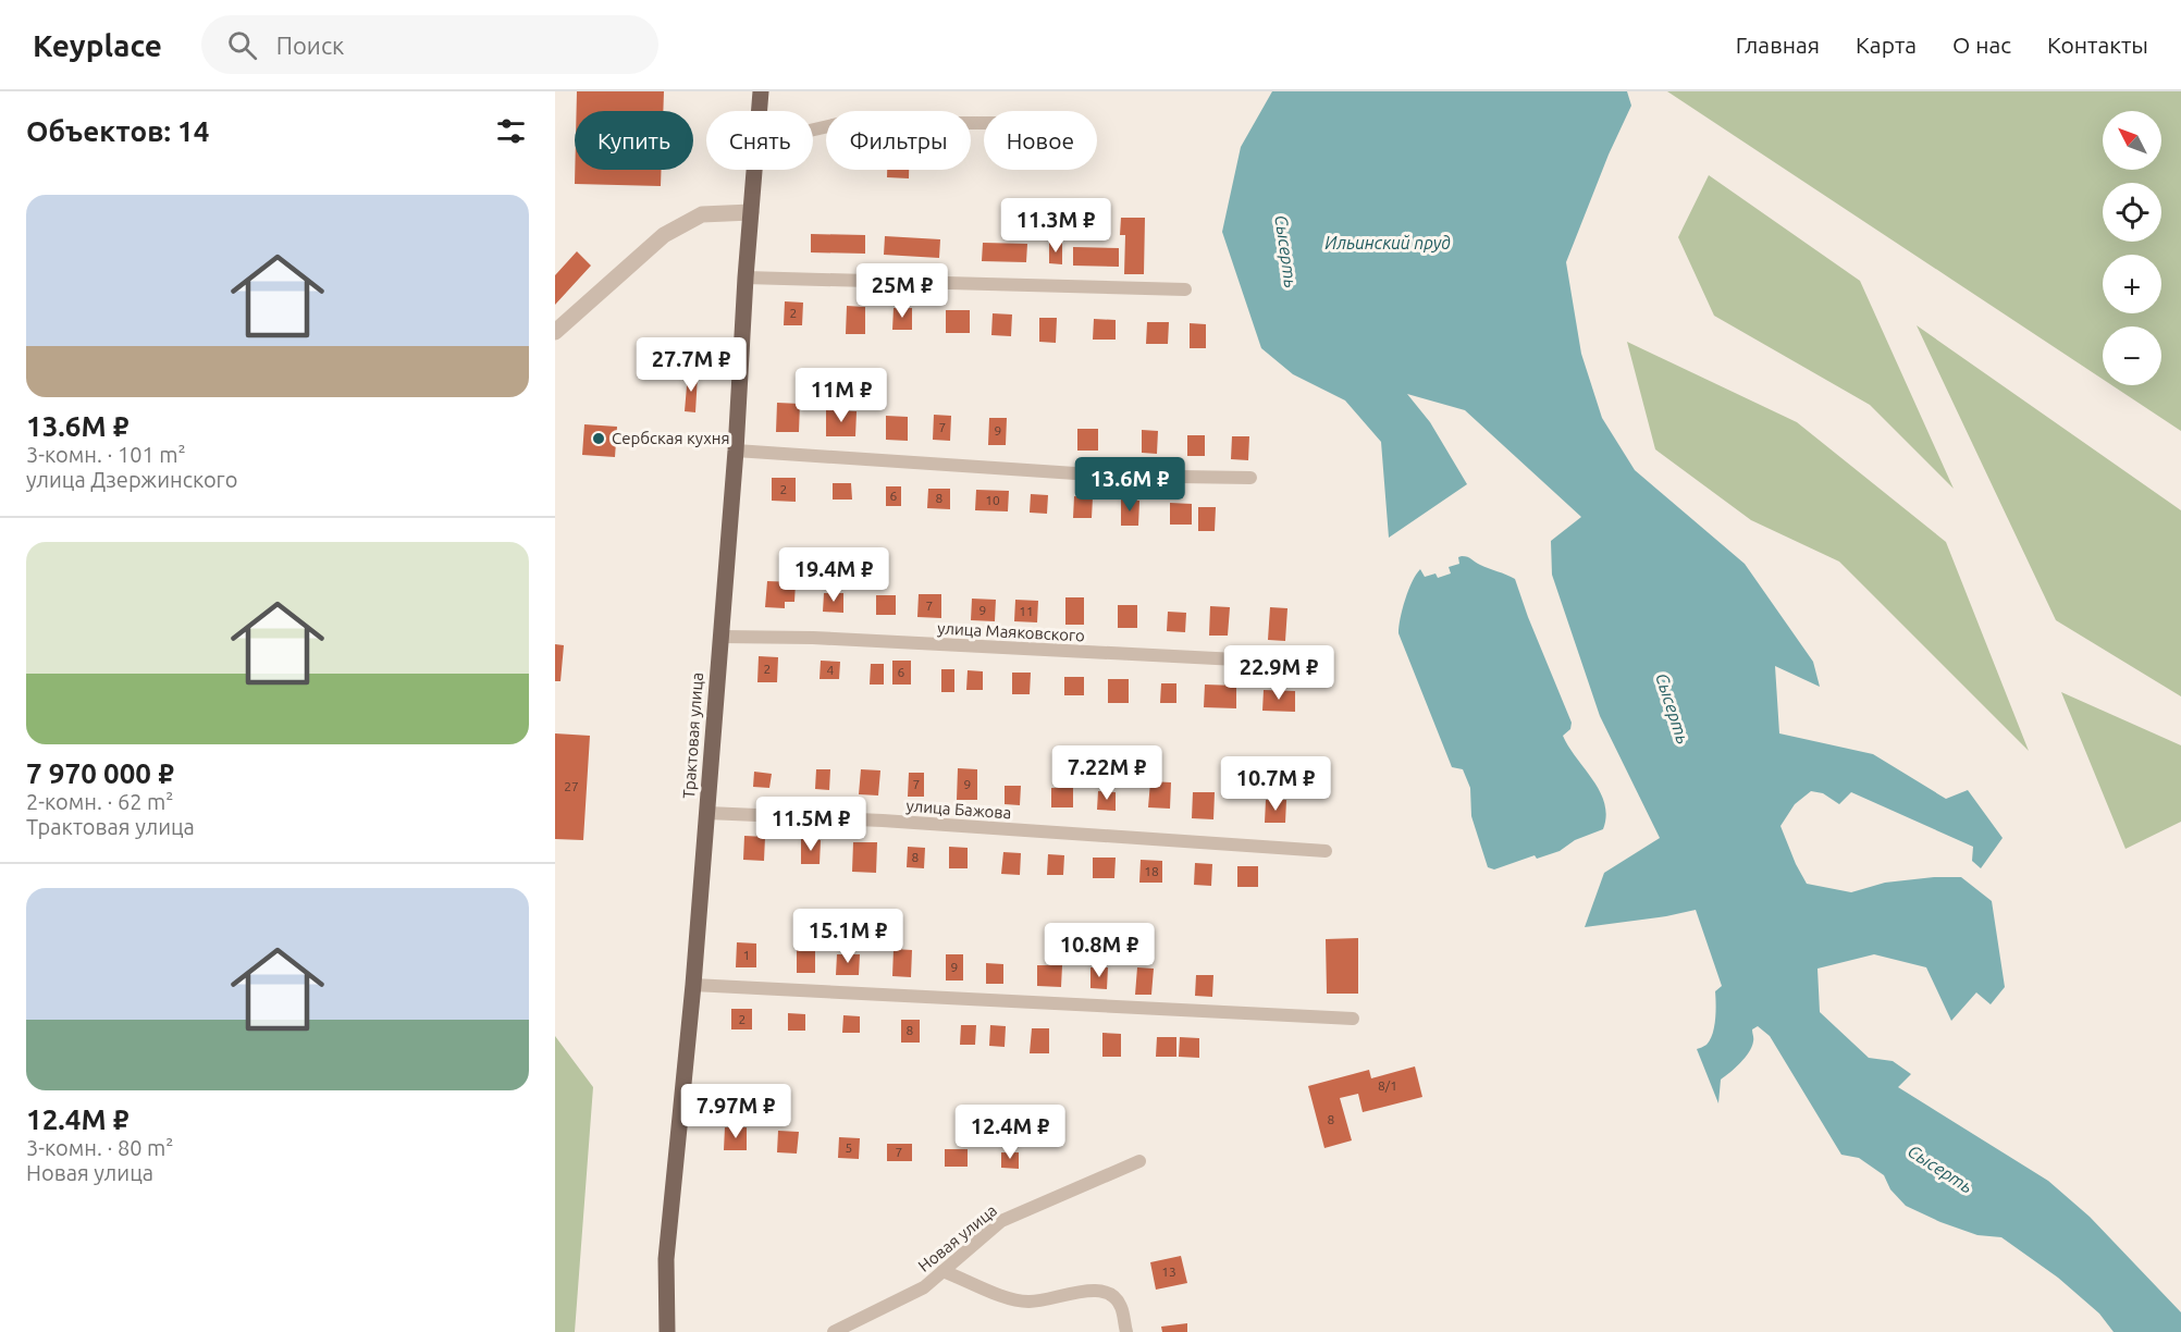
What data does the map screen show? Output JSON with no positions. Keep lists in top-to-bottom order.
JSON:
{
  "streets": {
    "main road": ["Трактовая улица"],
    "street": ["улица Маяковского", "улица Бажова", "Новая улица"]
  },
  "crossings": [
    ["улица Маяковского", "Трактовая улица"],
    ["Трактовая улица", "улица Бажова"]
  ],
  "water": ["Ильинский пруд", "Сысерть"],
  "places": ["Сербская кухня"],
  "house_numbers": [
    "2",
    "7",
    "9",
    "2",
    "6",
    "8",
    "10",
    "7",
    "9",
    "11",
    "2",
    "4",
    "6",
    "7",
    "9",
    "27",
    "8",
    "18",
    "1",
    "9",
    "2",
    "8",
    "8/1",
    "8",
    "5",
    "7",
    "13"
  ],
  "north": "top left",
  "page": {
    "header": "Keyplace",
    "search": "Поиск",
    "nav": [
      "Главная",
      "Карта",
      "О нас",
      "Контакты"
    ],
    "heading": "Объектов: 14",
    "map_buttons": ["+", "−"],
    "chip": [
      "Купить",
      "Снять",
      "Фильтры",
      "Новое"
    ],
    "list": [
      {
        "name": "13.6M ₽",
        "note": "3-комн. · 101 m² · улица Дзержинского"
      },
      {
        "name": "7 970 000 ₽",
        "note": "2-комн. · 62 m² · Трактовая улица"
      },
      {
        "name": "12.4M ₽",
        "note": "3-комн. · 80 m² · Новая улица"
      }
    ],
    "price": [
      "11.3M ₽",
      "25M ₽",
      "27.7M ₽",
      "11M ₽",
      "13.6M ₽",
      "19.4M ₽",
      "22.9M ₽",
      "7.22M ₽",
      "10.7M ₽",
      "11.5M ₽",
      "15.1M ₽",
      "10.8M ₽",
      "7.97M ₽",
      "12.4M ₽"
    ]
  }
}
